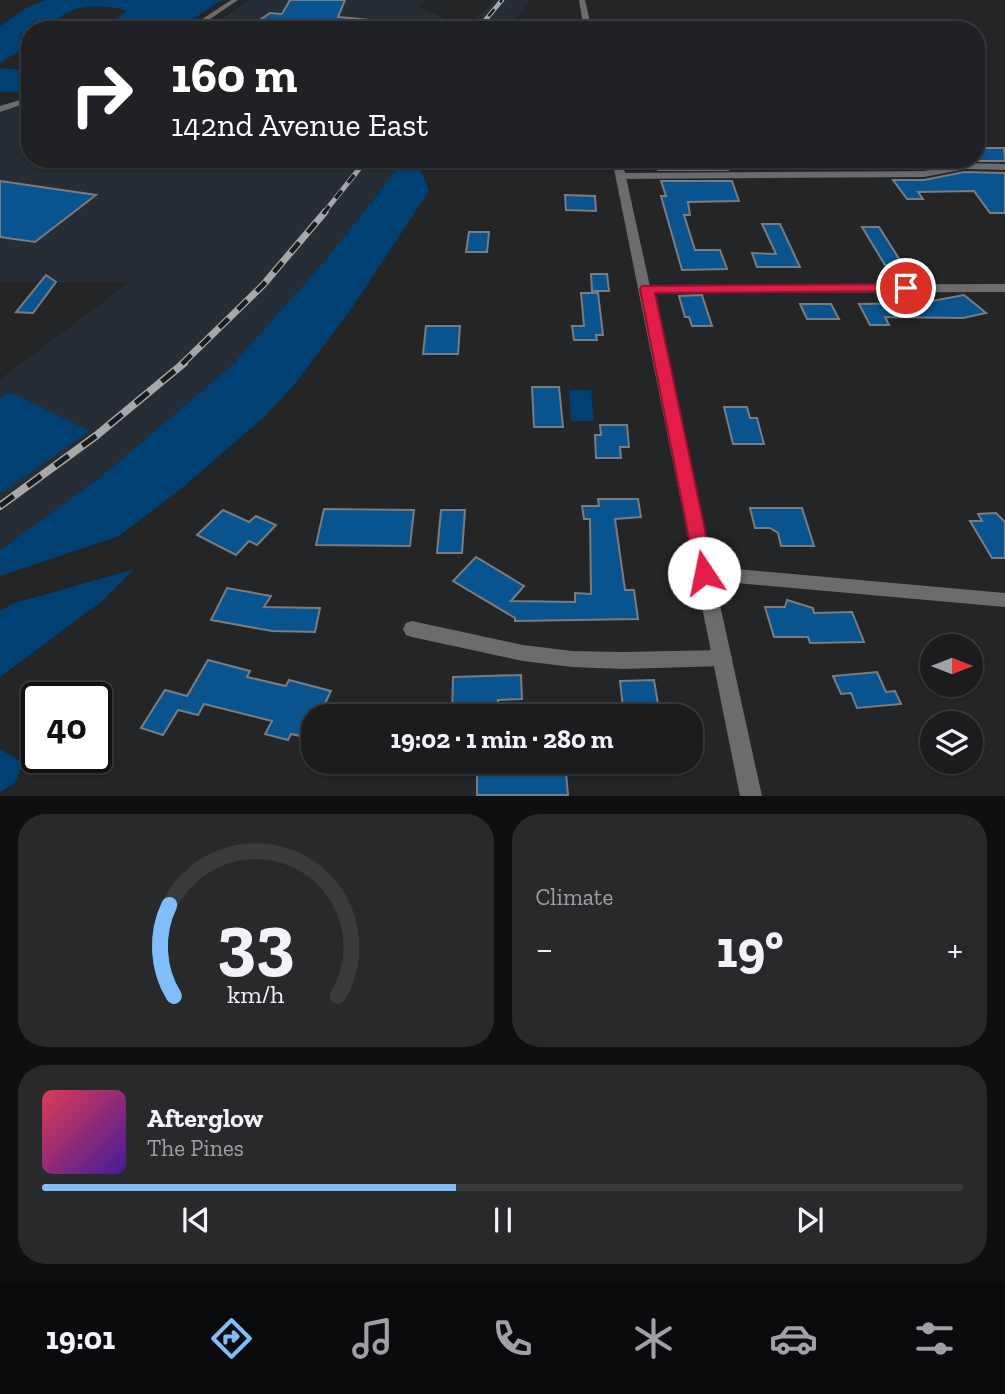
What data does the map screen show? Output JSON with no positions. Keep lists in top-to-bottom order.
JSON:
{
  "north": "right",
  "page": {
    "turn": ["160 m", "142nd Avenue East"],
    "limit": "40",
    "trip": "19:02 · 1 min · 280 m",
    "tile": "Climate",
    "heat": ["−", "19°", "+"],
    "song": ["Afterglow", "The Pines"],
    "tabs": "19:01",
    "gauge": ["33", "km/h"]
  }
}
